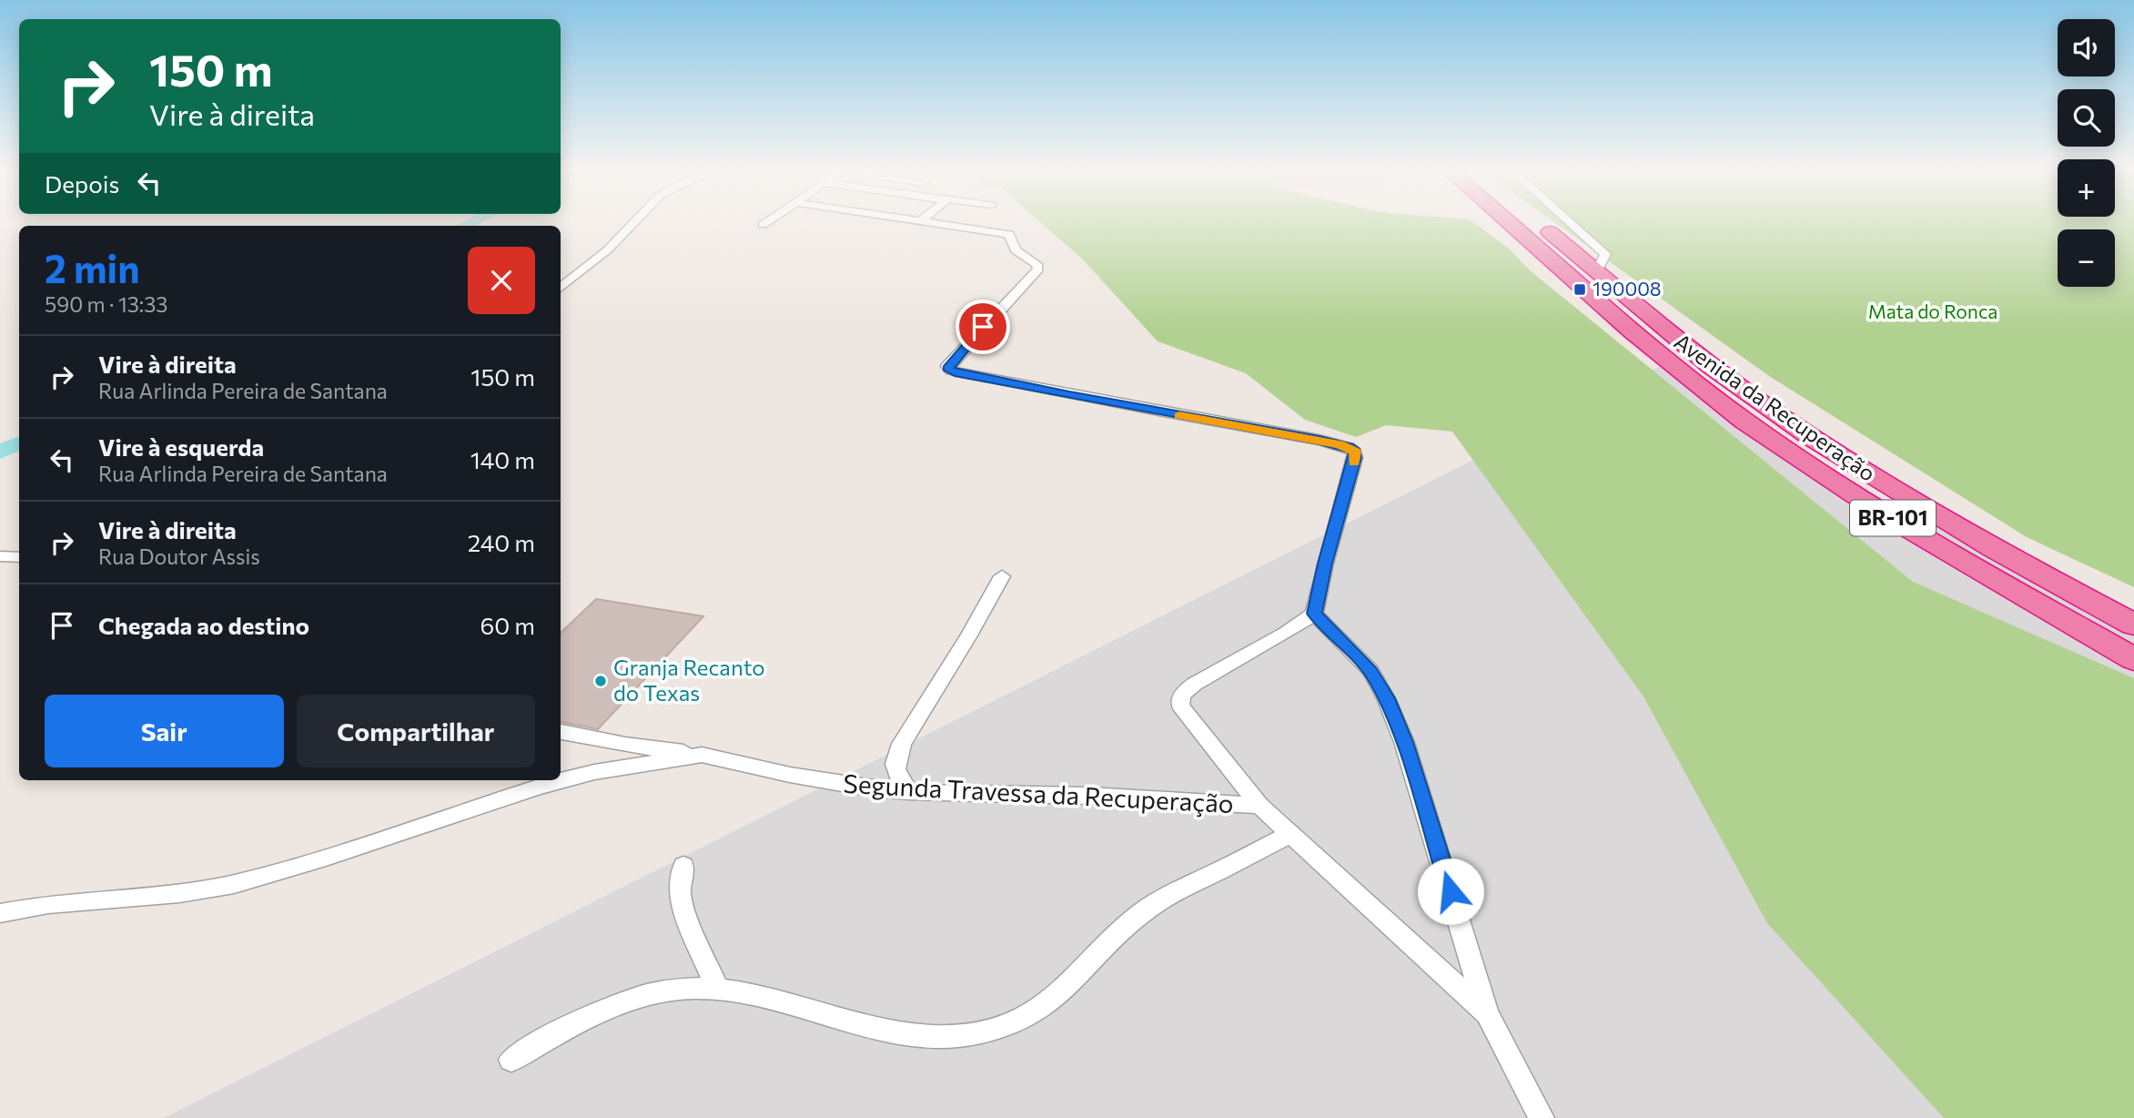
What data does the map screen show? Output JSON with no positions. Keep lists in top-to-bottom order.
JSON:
{
  "streets": {
    "highway": ["Avenida da Recuperação", "BR-101"],
    "street": ["Segunda Travessa da Recuperação"]
  },
  "parks": ["Mata do Ronca"],
  "places": {
    "transit": ["190008"],
    "other": ["Granja Recanto do Texas"]
  },
  "page": {
    "map_buttons": ["+", "−"],
    "turn": ["150 m", "Vire à direita"],
    "then": "Depois",
    "heading": ["2 min", "590 m · 13:33"],
    "list": [
      {
        "name": "Vire à direita",
        "note": "Rua Arlinda Pereira de Santana",
        "value": "150 m"
      },
      {
        "name": "Vire à esquerda",
        "note": "Rua Arlinda Pereira de Santana",
        "value": "140 m"
      },
      {
        "name": "Vire à direita",
        "note": "Rua Doutor Assis",
        "value": "240 m"
      },
      {
        "name": "Chegada ao destino",
        "value": "60 m"
      }
    ],
    "buttons": ["Sair", "Compartilhar"]
  }
}
